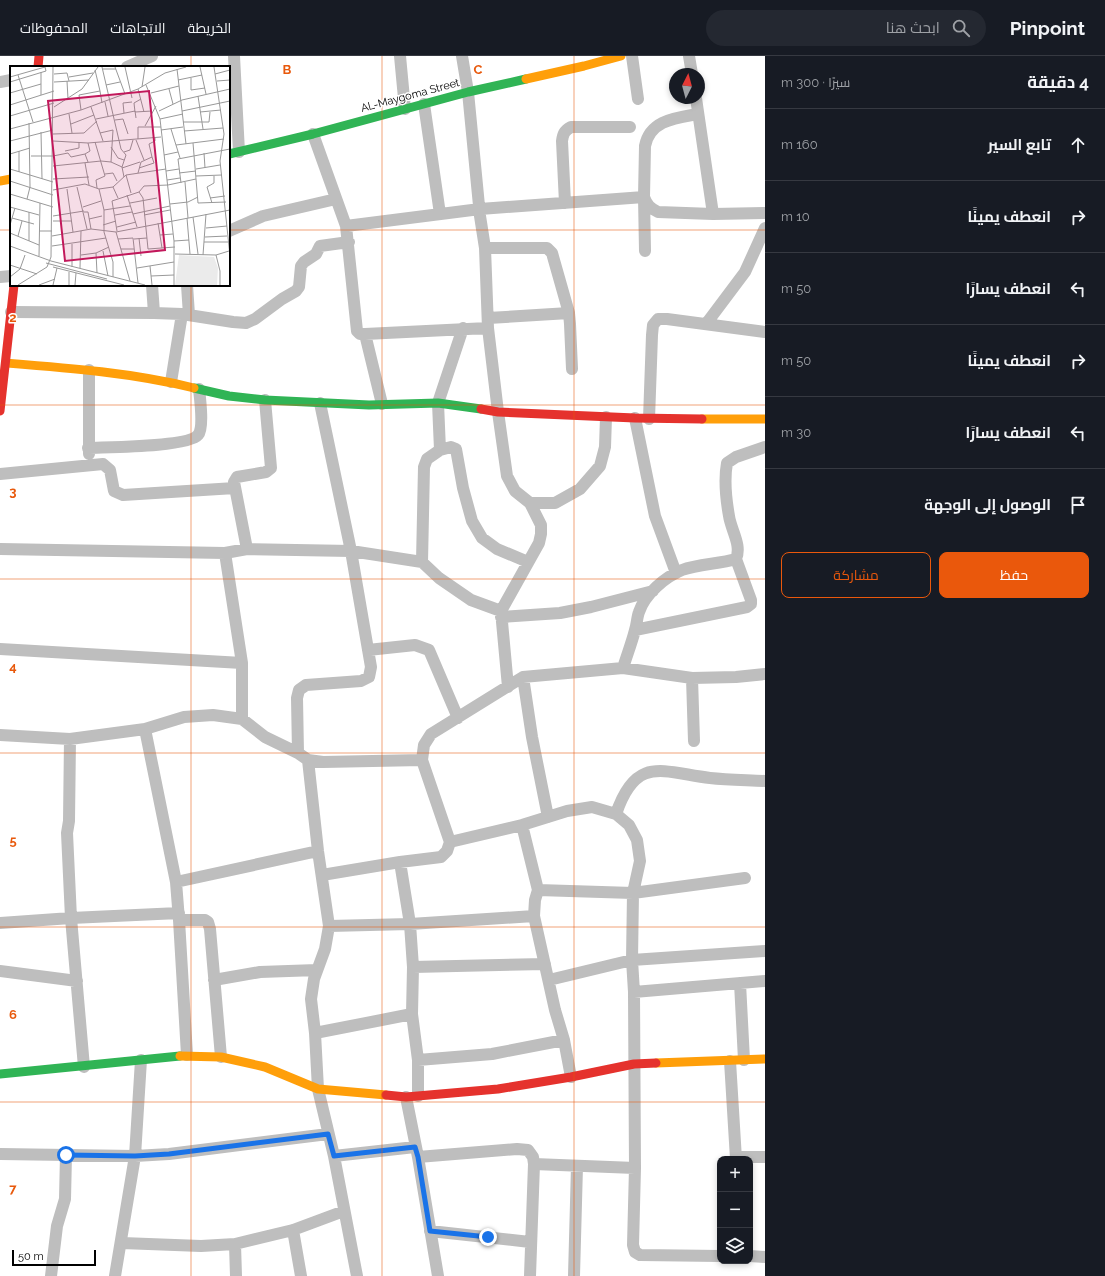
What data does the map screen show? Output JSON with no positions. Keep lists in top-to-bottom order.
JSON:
{
  "streets": {
    "street": ["AL-Maygoma Street"]
  },
  "scale_bar": "50 m",
  "north": "top",
  "page": {
    "header": "Pinpoint",
    "search": "ابحث هنا",
    "nav": ["الخريطة", "الاتجاهات", "المحفوظات"],
    "heading": ["4 دقيقة", "سيرًا · 300 m"],
    "list": [
      ["تابع السير", "160 m"],
      ["انعطف يمينًا", "10 m"],
      ["انعطف يسارًا", "50 m"],
      ["انعطف يمينًا", "50 m"],
      ["انعطف يسارًا", "30 m"],
      "الوصول إلى الوجهة"
    ],
    "buttons": ["حفظ", "مشاركة"],
    "map_buttons": ["+", "−"],
    "scale": "50 m"
  },
  "grid": {
    "columns": ["B", "C"],
    "rows": [
      "2",
      "3",
      "4",
      "5",
      "6",
      "7"
    ]
  }
}
